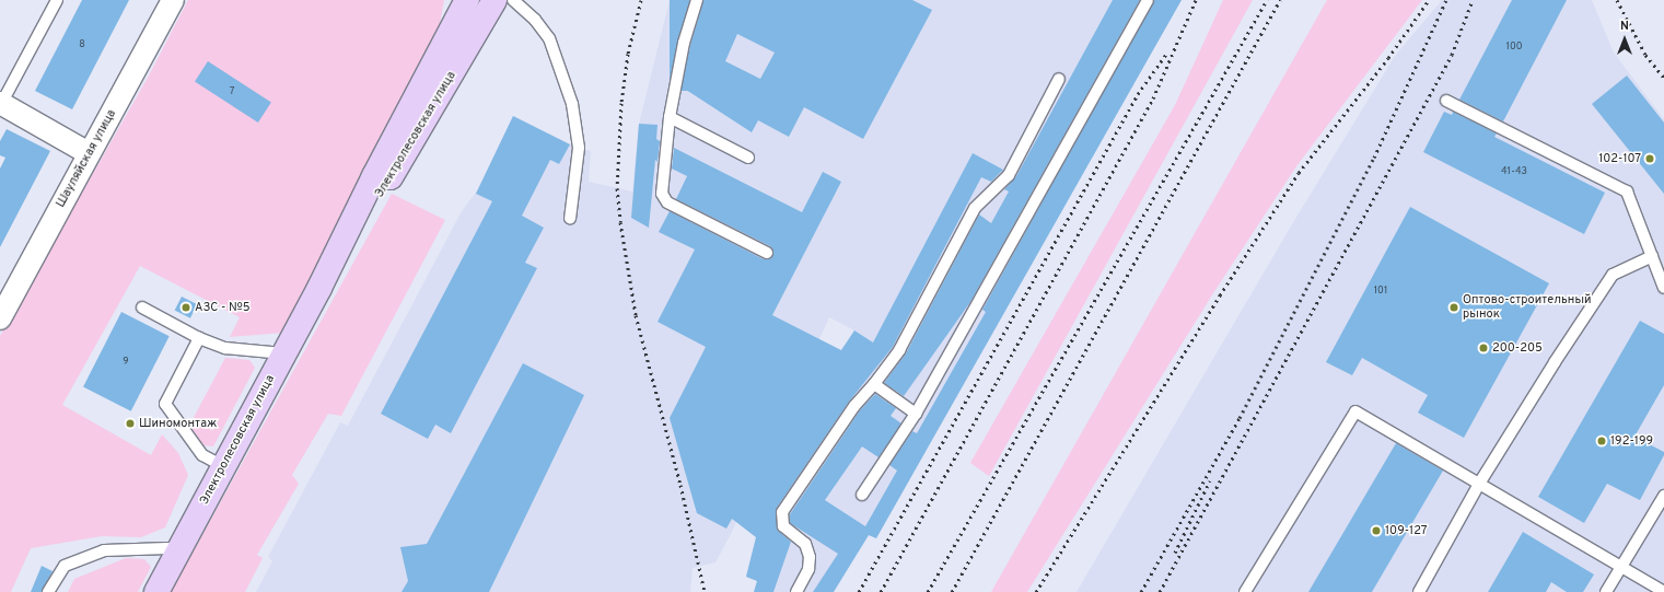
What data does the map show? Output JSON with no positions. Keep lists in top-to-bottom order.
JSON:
{
  "streets": {
    "main road": ["Электролесовская улица"],
    "street": ["Шауляйская улица"]
  },
  "places": [
    "102-107",
    "АЗС - №5",
    "Оптово-строительный рынок",
    "200-205",
    "Шиномонтаж",
    "192-199",
    "109-127"
  ],
  "house_numbers": [
    "8",
    "100",
    "7",
    "41-43",
    "101",
    "9"
  ],
  "north": "top"
}
